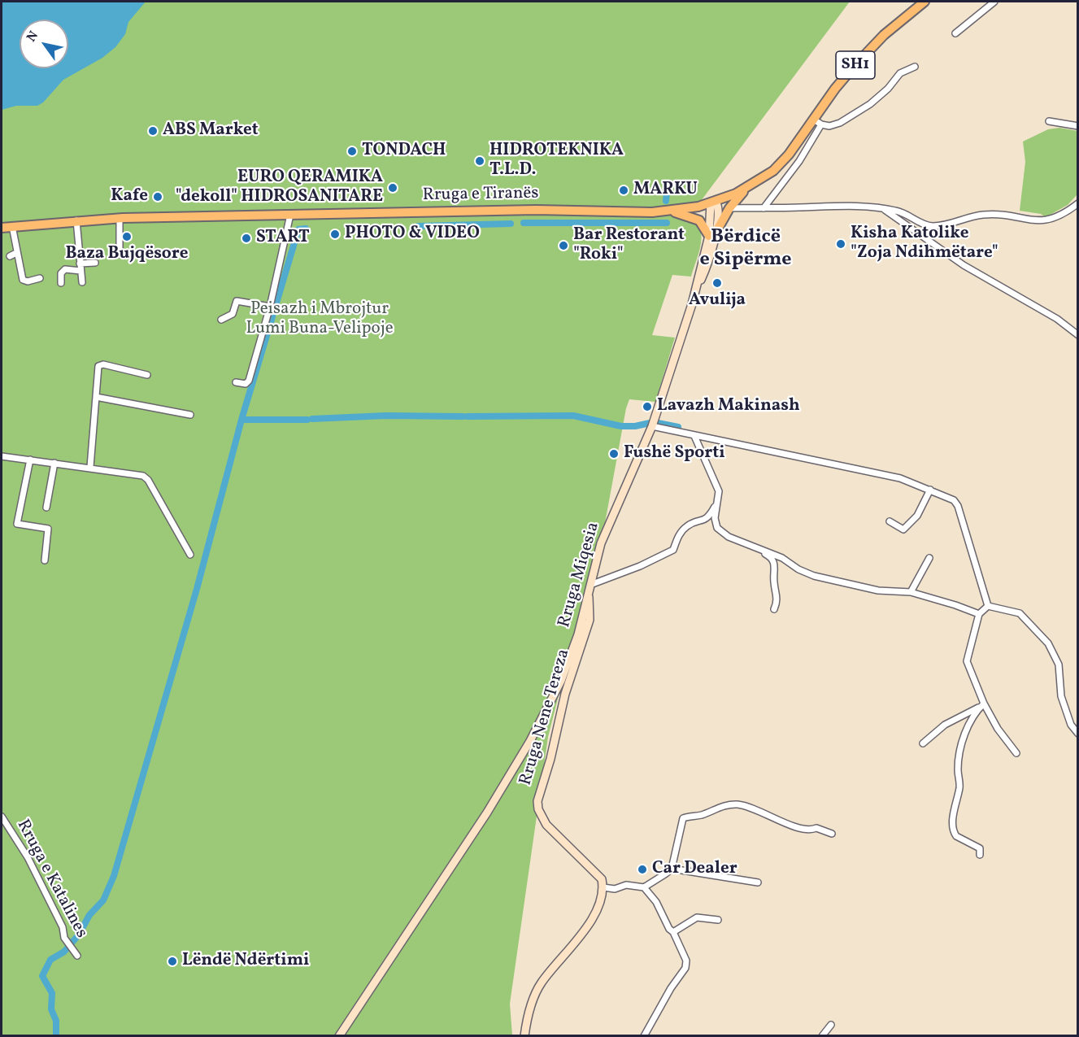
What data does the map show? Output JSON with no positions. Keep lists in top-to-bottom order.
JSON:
{
  "streets": {
    "main road": [
      "SH1",
      "Rruga e Tiranës",
      "Rruga Miqesia",
      "Rruga Nene Tereza"
    ],
    "street": ["Rruga e Katalines"]
  },
  "crossings": [
    ["SH1", "Rruga e Tiranës"],
    ["SH1", "Rruga Miqesia"],
    ["Rruga Miqesia", "Rruga Nene Tereza"]
  ],
  "districts": ["Bërdicë e Sipërme"],
  "parks": ["Peisazh i Mbrojtur Lumi Buna-Velipoje"],
  "places": [
    "ABS Market",
    "TONDACH",
    "HIDROTEKNIKA T.L.D.",
    "EURO QERAMIKA \"dekoll\" HIDROSANITARE",
    "MARKU",
    "Kafe",
    "PHOTO & VIDEO",
    "Baza Bujqësore",
    "START",
    "Kisha Katolike \"Zoja Ndihmëtare\"",
    "Bar Restorant \"Roki\"",
    "Avulija",
    "Lavazh Makinash",
    "Fushë Sporti",
    "Car Dealer",
    "Lëndë Ndërtimi"
  ],
  "north": "top left"
}
